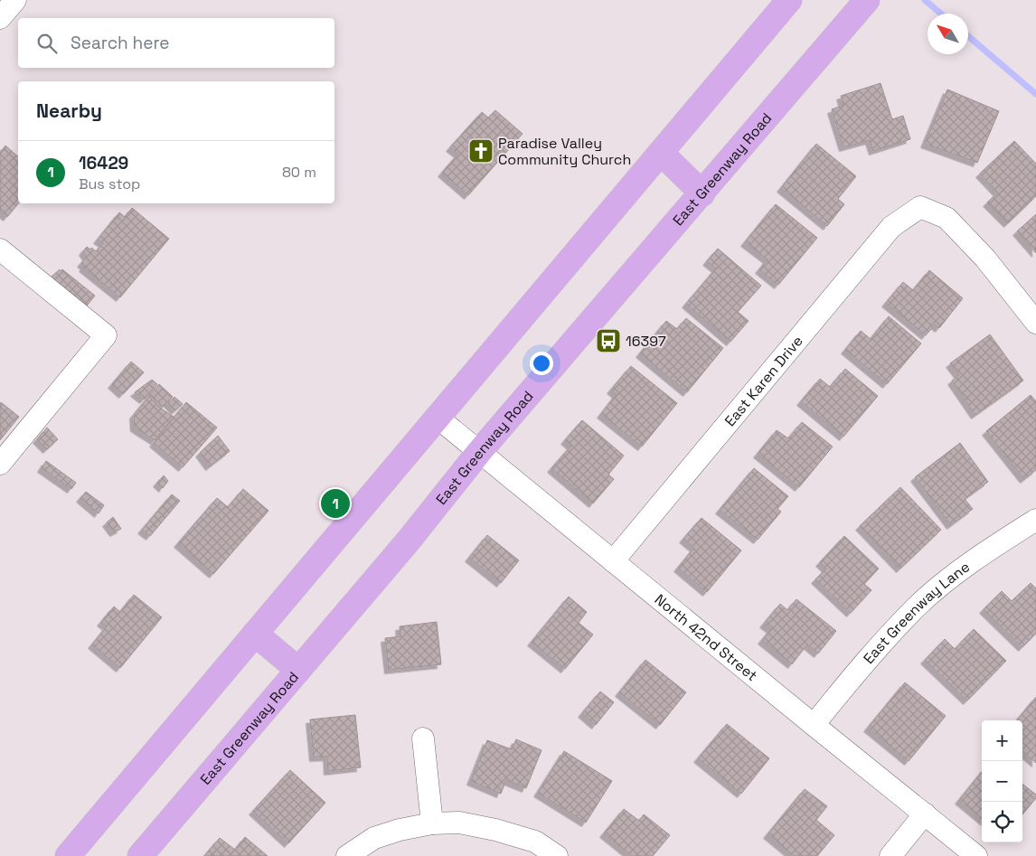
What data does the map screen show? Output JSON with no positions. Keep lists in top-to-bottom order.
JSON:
{
  "streets": {
    "main road": ["East Greenway Road"],
    "street": ["East Karen Drive", "East Greenway Lane", "North 42nd Street"]
  },
  "crossings": [
    ["East Greenway Road", "North 42nd Street"],
    ["East Karen Drive", "North 42nd Street"],
    ["East Greenway Lane", "North 42nd Street"]
  ],
  "places": {
    "church": ["Paradise Valley Community Church"],
    "bus stop": ["16397"]
  },
  "north": "top left",
  "page": {
    "search": "Search here",
    "heading": "Nearby",
    "list": [
      {
        "mark": "1",
        "name": "16429",
        "note": "Bus stop",
        "value": "80 m"
      }
    ],
    "pins": "1",
    "map_buttons": ["+", "−"]
  }
}
